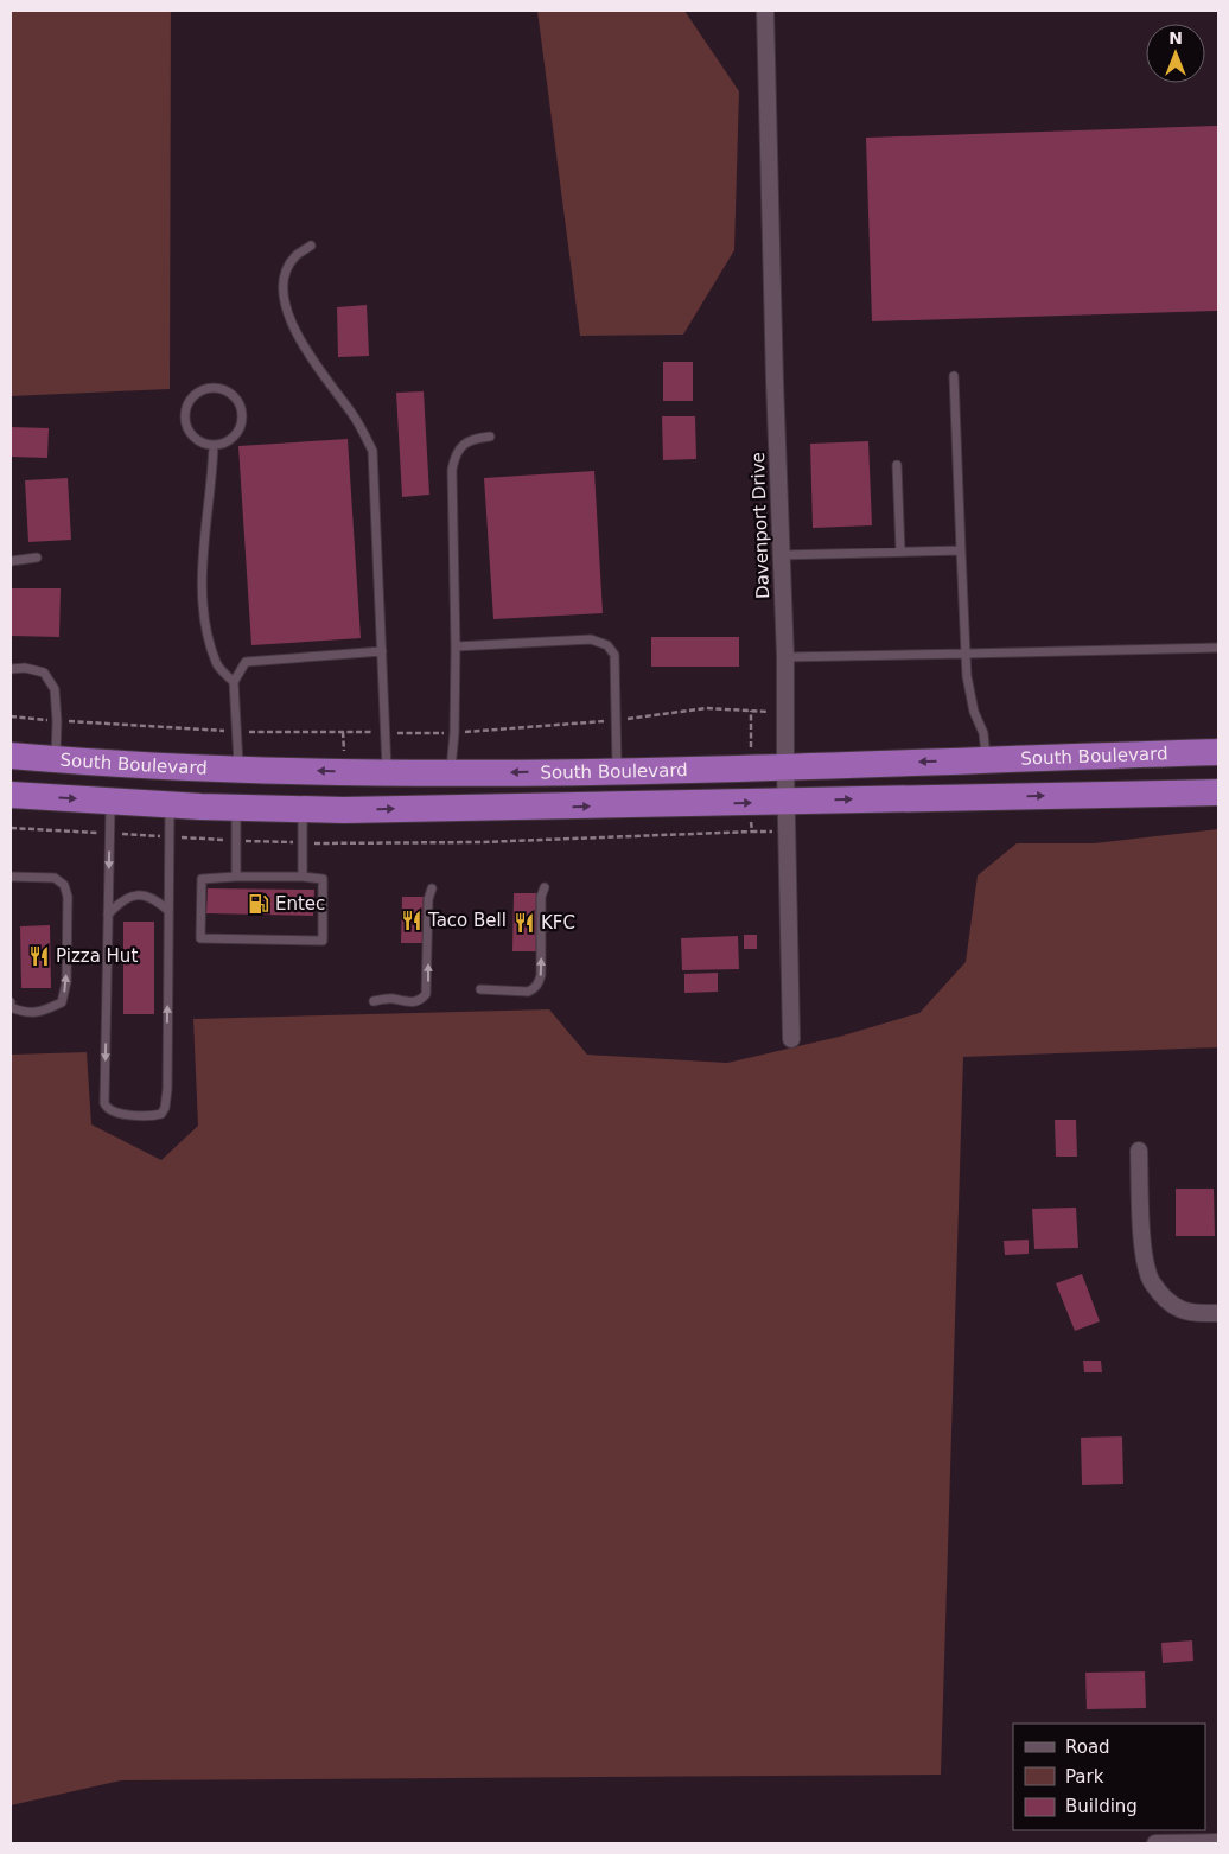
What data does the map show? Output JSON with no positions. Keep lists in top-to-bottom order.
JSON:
{
  "streets": {
    "highway": ["South Boulevard"],
    "street": ["Davenport Drive"]
  },
  "crossings": [
    ["Davenport Drive", "South Boulevard"]
  ],
  "places": {
    "fuel station": ["Entec"],
    "restaurant": ["Taco Bell", "KFC", "Pizza Hut"]
  },
  "legend": ["Road", "Park", "Building"],
  "north": "top"
}
